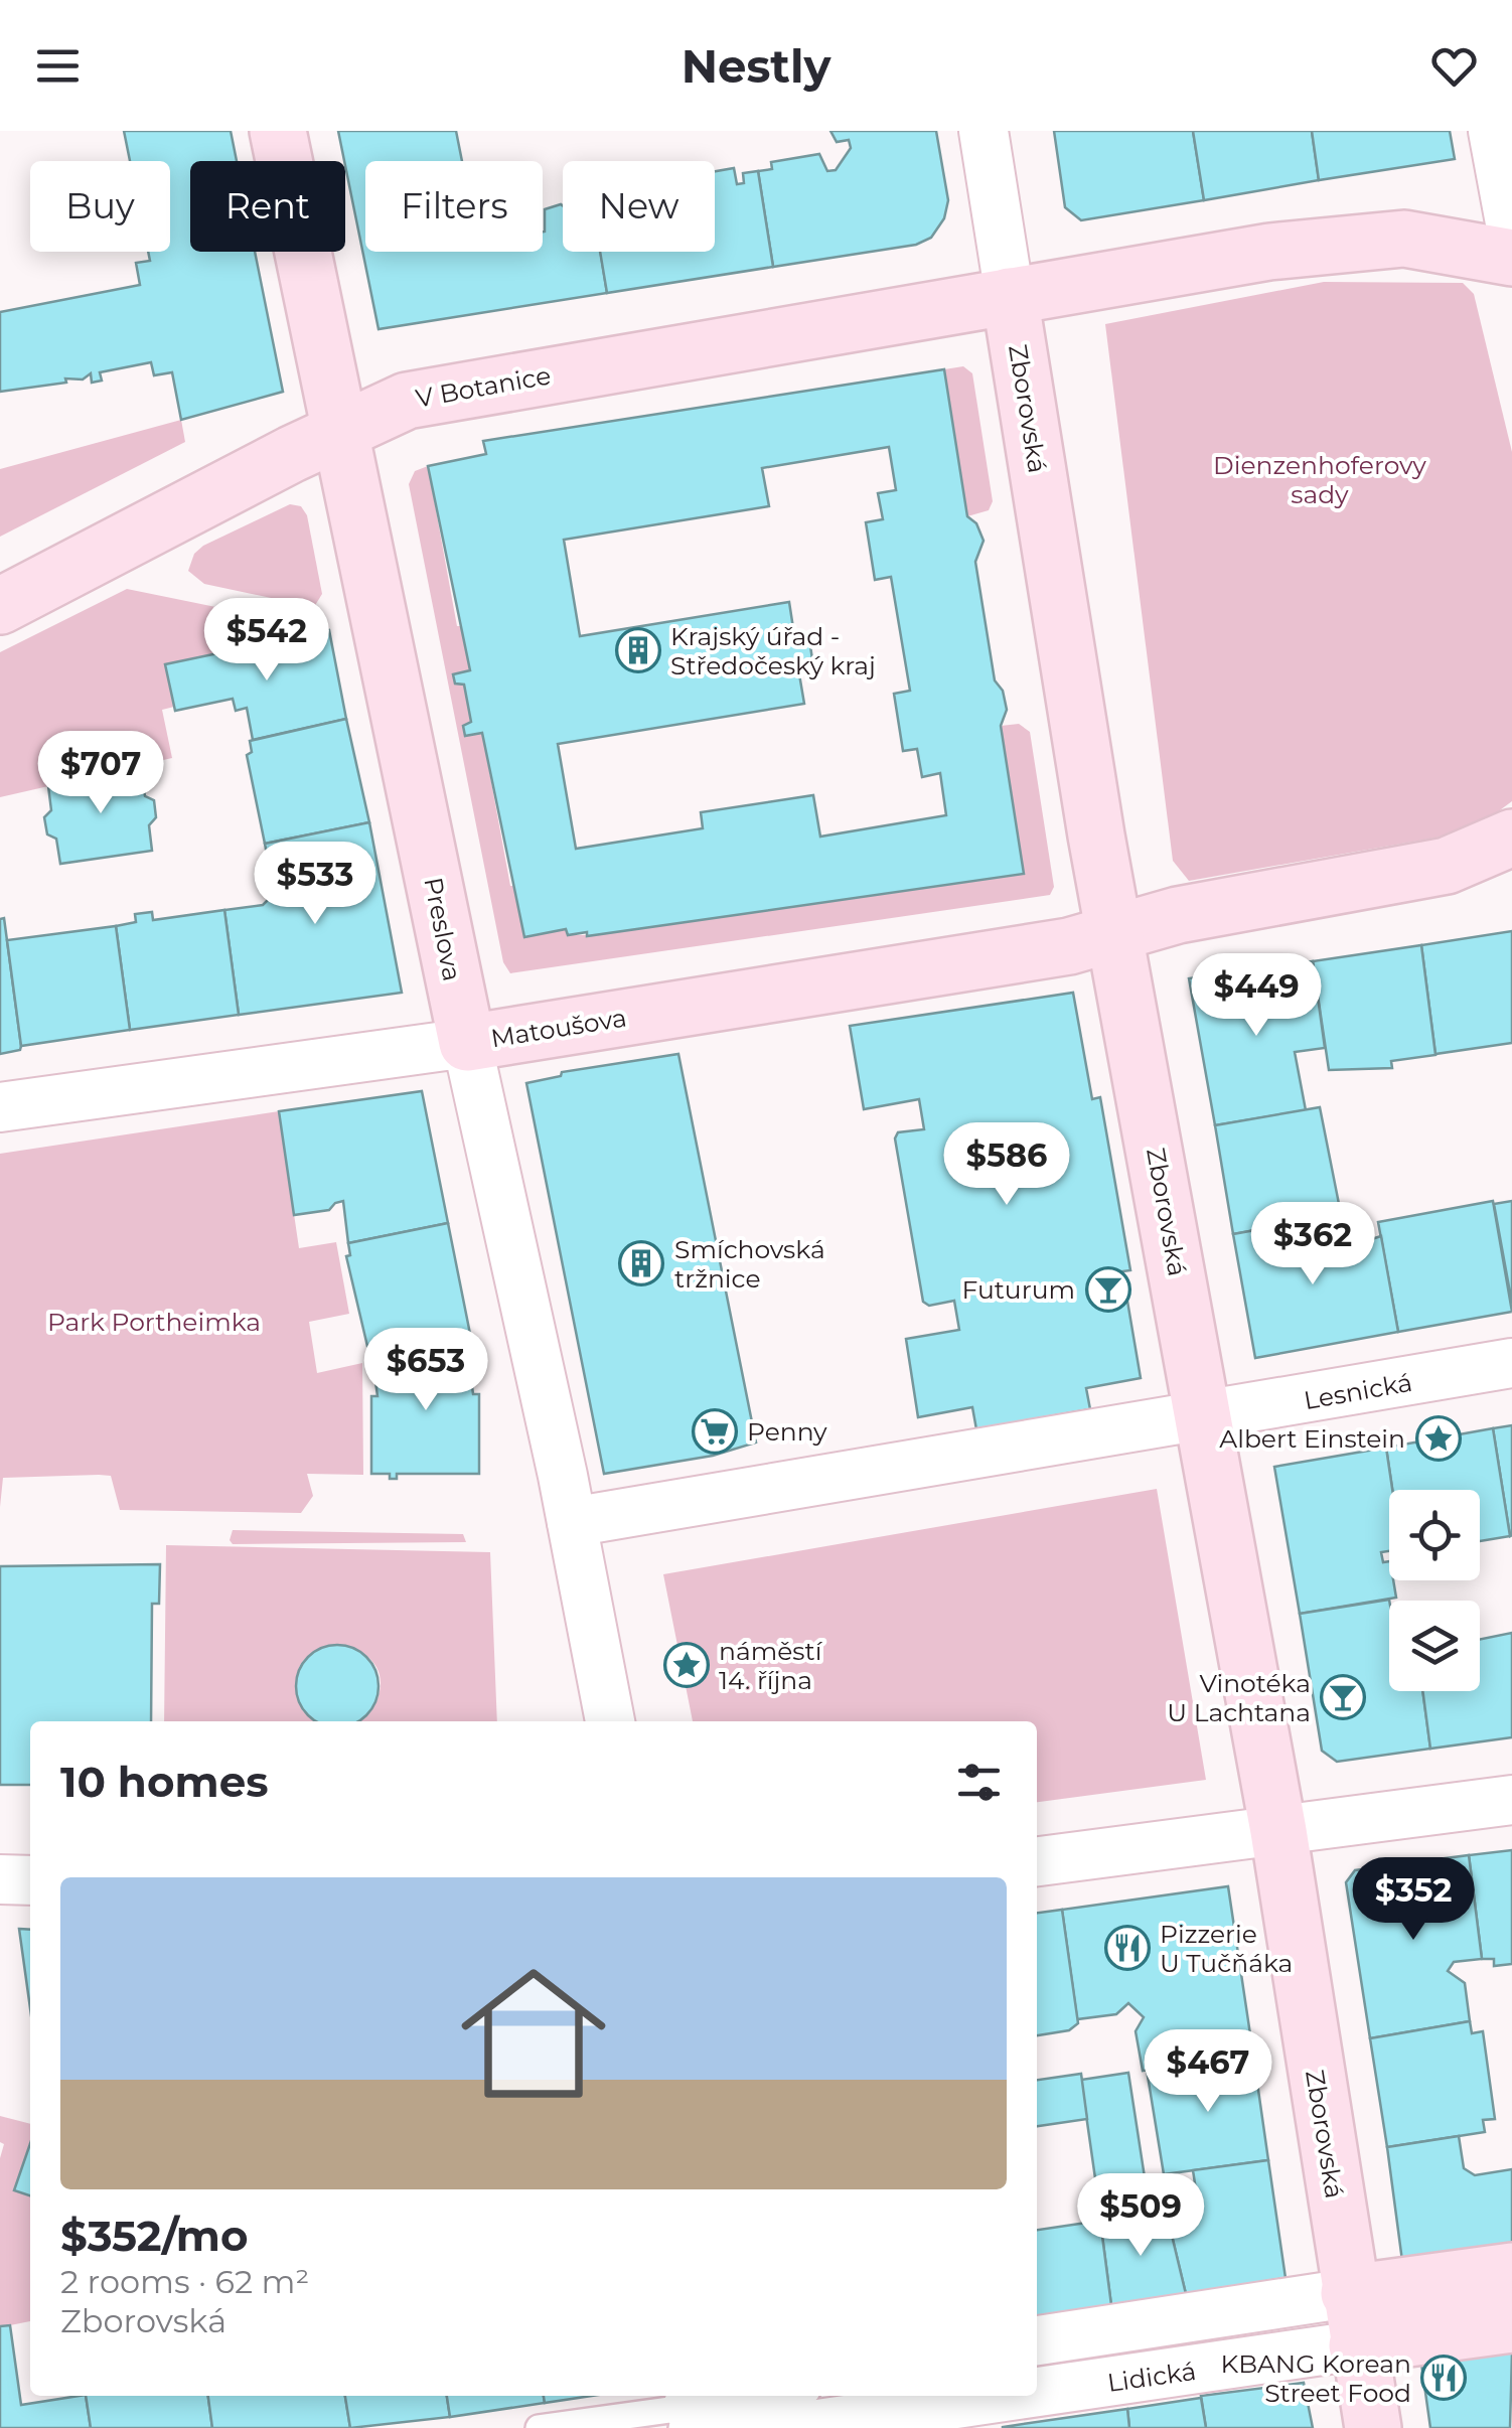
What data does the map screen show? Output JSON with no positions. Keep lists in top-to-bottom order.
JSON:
{
  "streets": {
    "main road": [
      "V Botanice",
      "Zborovská",
      "Preslova",
      "Matoušova",
      "Lidická"
    ],
    "street": ["Lesnická"]
  },
  "crossings": [
    ["V Botanice", "Zborovská"],
    ["V Botanice", "Preslova"],
    ["Zborovská", "Matoušova"],
    ["Zborovská", "Lesnická"],
    ["Zborovská", "Lidická"],
    ["Preslova", "Matoušova"]
  ],
  "parks": ["Dienzenhoferovy sady", "Park Portheimka"],
  "places": {
    "building": ["Krajský úřad - Středočeský kraj", "Smíchovská tržnice"],
    "bar": ["Futurum", "Vinotéka U Lachtana"],
    "supermarket": ["Penny"],
    "place": ["Albert Einstein", "náměstí 14. října"],
    "restaurant": ["Pizzerie U Tučňáka", "KBANG Korean Street Food"]
  },
  "page": {
    "header": "Nestly",
    "chip": [
      "Buy",
      "Rent",
      "Filters",
      "New"
    ],
    "price": [
      "$542",
      "$707",
      "$533",
      "$449",
      "$586",
      "$362",
      "$653",
      "$352",
      "$467",
      "$509"
    ],
    "heading": "10 homes",
    "list": [
      {
        "name": "$352/mo",
        "note": "2 rooms · 62 m² · Zborovská"
      }
    ]
  }
}
